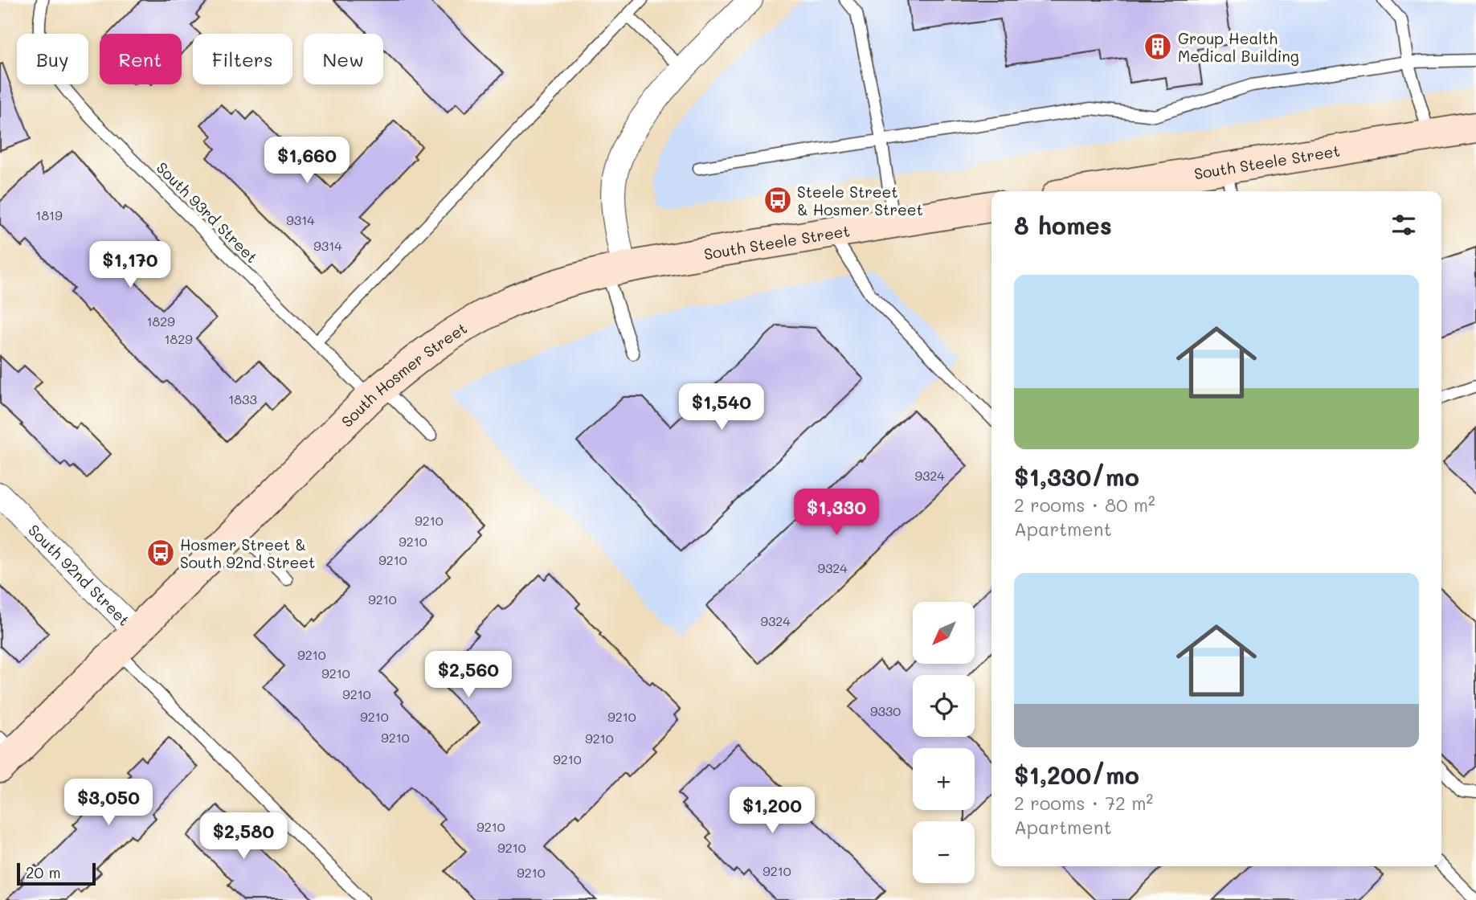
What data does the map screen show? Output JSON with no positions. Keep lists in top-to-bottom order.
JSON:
{
  "streets": {
    "main road": ["South Steele Street", "South Hosmer Street"],
    "street": ["South 92nd Street"],
    "lane": ["South 93rd Street"]
  },
  "crossings": [
    ["South Steele Street", "South Hosmer Street"],
    ["South 93rd Street", "South Hosmer Street"],
    ["South Hosmer Street", "South 92nd Street"]
  ],
  "places": {
    "building": ["Group Health Medical Building"],
    "bus stop": ["Steele Street & Hosmer Street", "Hosmer Street & South 92nd Street"]
  },
  "house_numbers": [
    "1819",
    "9314",
    "9314",
    "1829",
    "1829",
    "1833",
    "9324",
    "9210",
    "9210",
    "9210",
    "9324",
    "9210",
    "9324",
    "9210",
    "9210",
    "9210",
    "9330",
    "9210",
    "9210",
    "9210",
    "9210",
    "9210",
    "9210",
    "9210",
    "9210",
    "9210"
  ],
  "scale_bar": "20 m",
  "north": "bottom left",
  "page": {
    "chip": [
      "Buy",
      "Rent",
      "Filters",
      "New"
    ],
    "price": [
      "$1,660",
      "$1,170",
      "$1,540",
      "$1,330",
      "$2,560",
      "$3,050",
      "$1,200",
      "$2,580"
    ],
    "heading": "8 homes",
    "list": [
      {
        "name": "$1,330/mo",
        "note": "2 rooms · 80 m² · Apartment"
      },
      {
        "name": "$1,200/mo",
        "note": "2 rooms · 72 m² · Apartment"
      }
    ],
    "map_buttons": ["+", "−"],
    "scale": "20 m"
  }
}
